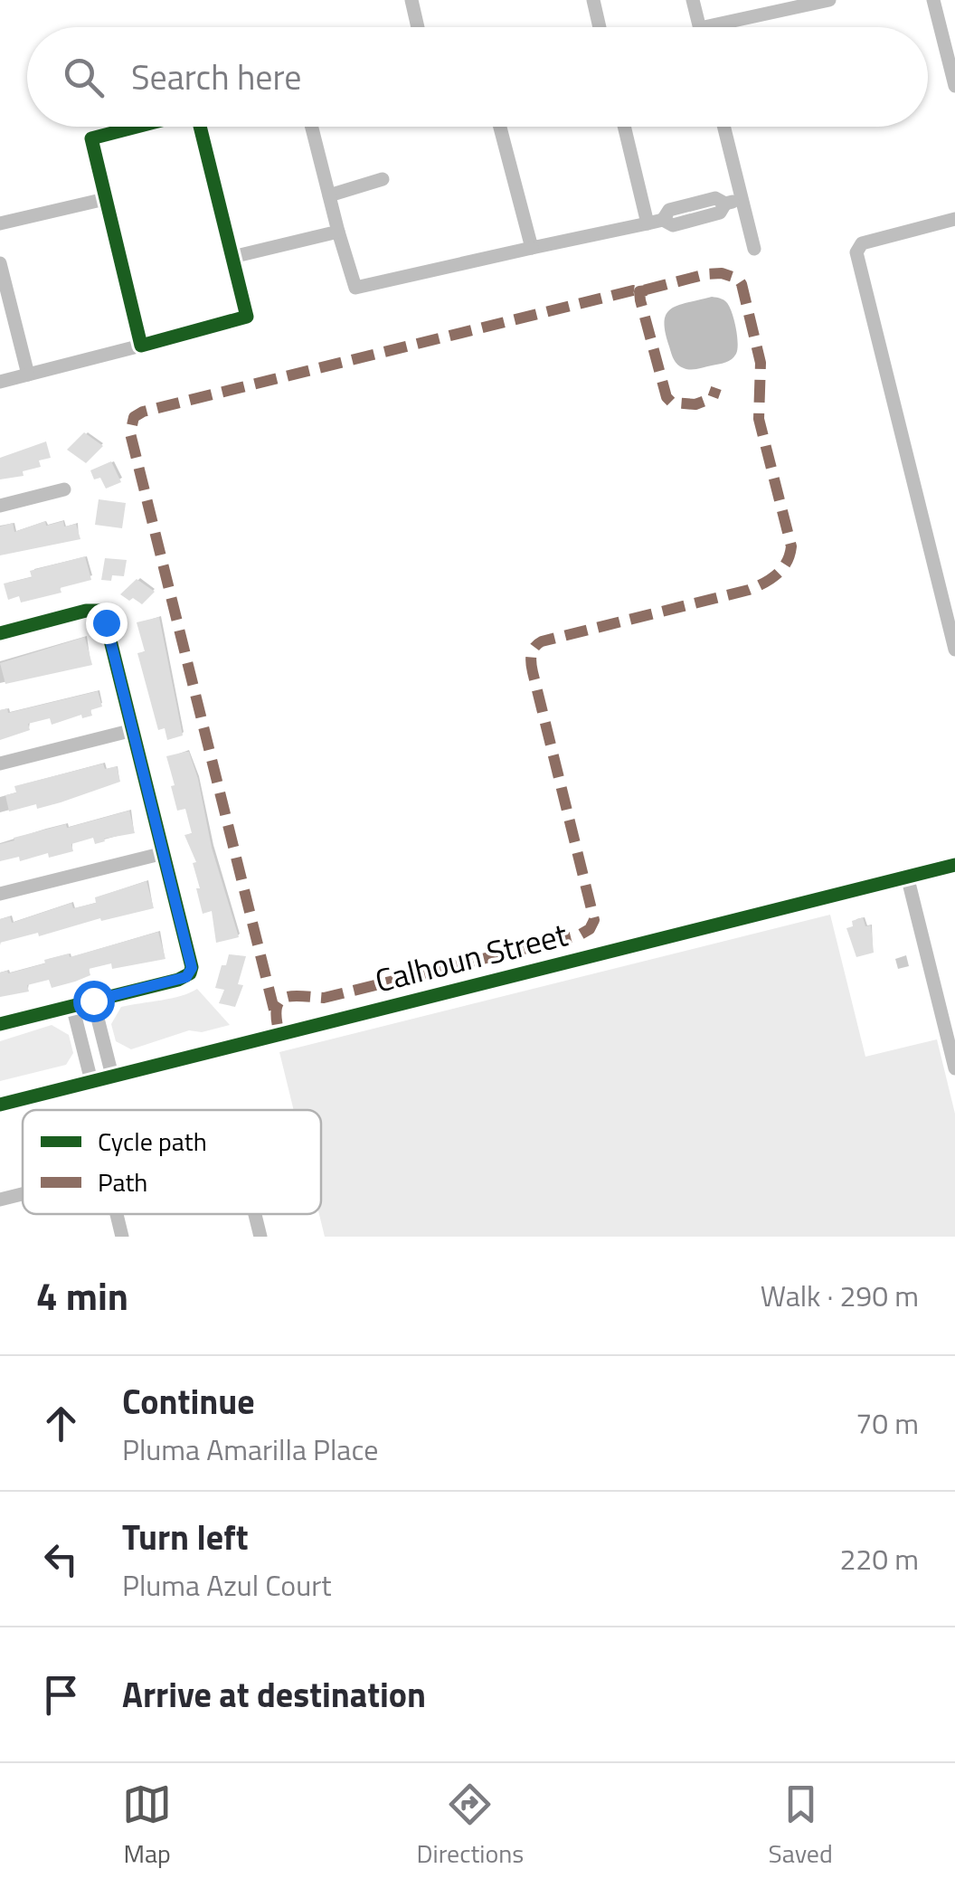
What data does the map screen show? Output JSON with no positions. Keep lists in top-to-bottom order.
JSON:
{
  "streets": {
    "street": ["Calhoun Street"]
  },
  "legend": ["Cycle path", "Path"],
  "page": {
    "search": "Search here",
    "heading": ["4 min", "Walk · 290 m"],
    "list": [
      ["Continue", "Pluma Amarilla Place", "70 m"],
      ["Turn left", "Pluma Azul Court", "220 m"],
      "Arrive at destination"
    ],
    "nav": ["Map", "Directions", "Saved"]
  }
}
